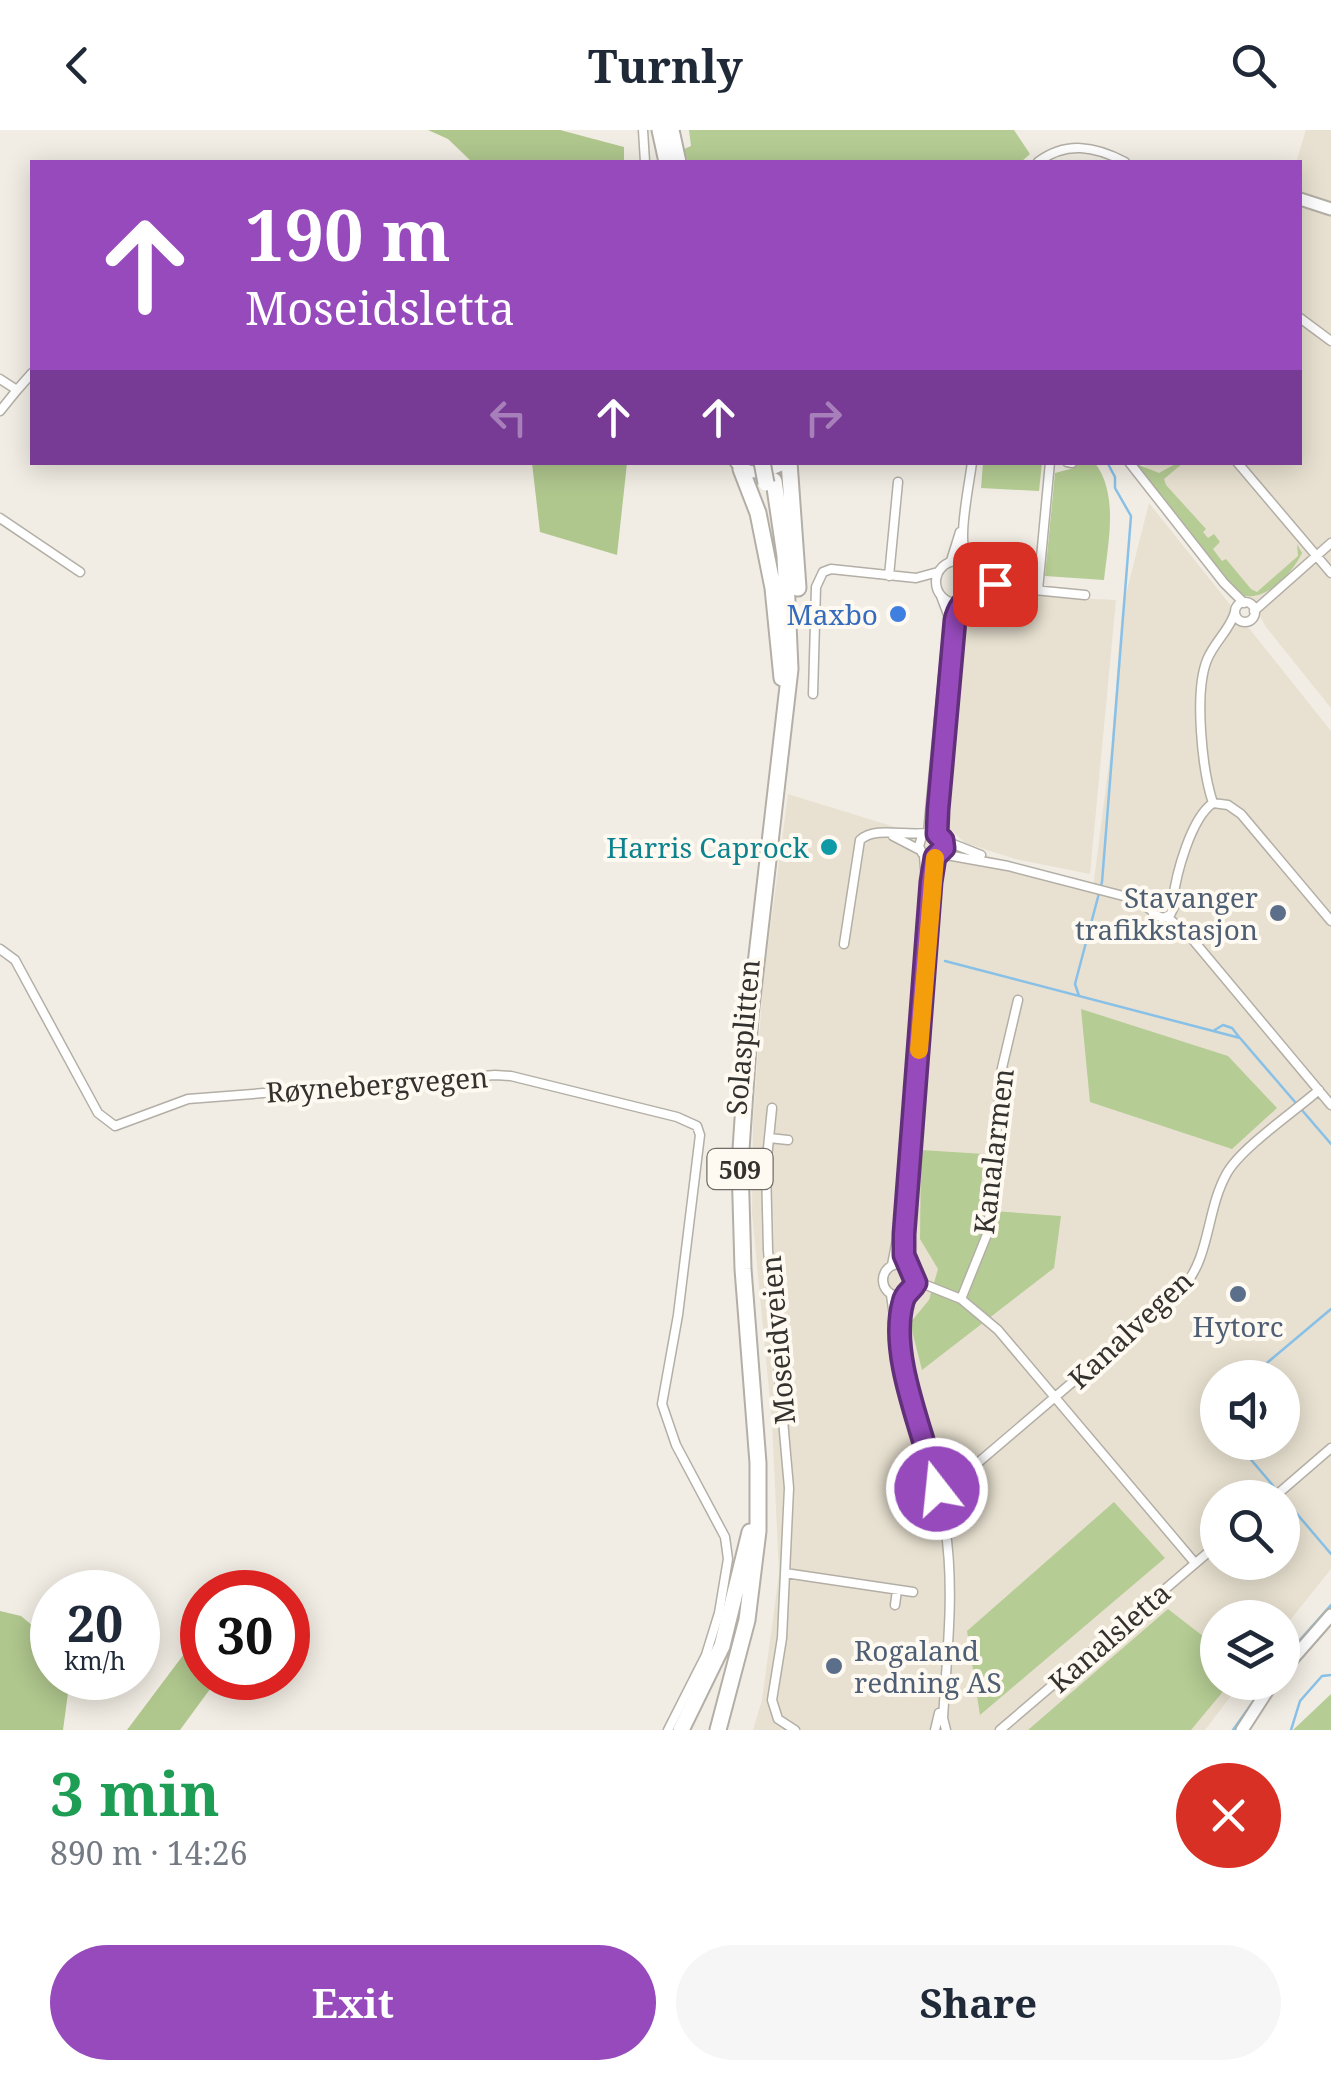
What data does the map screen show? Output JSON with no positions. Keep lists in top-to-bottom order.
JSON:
{
  "streets": {
    "highway": ["Solasplitten", "509"],
    "street": [
      "Røynebergvegen",
      "Kanalarmen",
      "Kanalvegen",
      "Moseidveien",
      "Kanalsletta"
    ]
  },
  "crossings": [
    ["Solasplitten", "509"]
  ],
  "places": [
    "Maxbo",
    "Harris Caprock",
    "Stavanger trafikkstasjon",
    "Hytorc",
    "Rogaland redning AS"
  ],
  "page": {
    "header": "Turnly",
    "turn": ["190 m", "Moseidsletta"],
    "speed": "20 km/h",
    "limit": "30",
    "heading": ["3 min", "890 m · 14:26"],
    "buttons": ["Exit", "Share"]
  }
}
